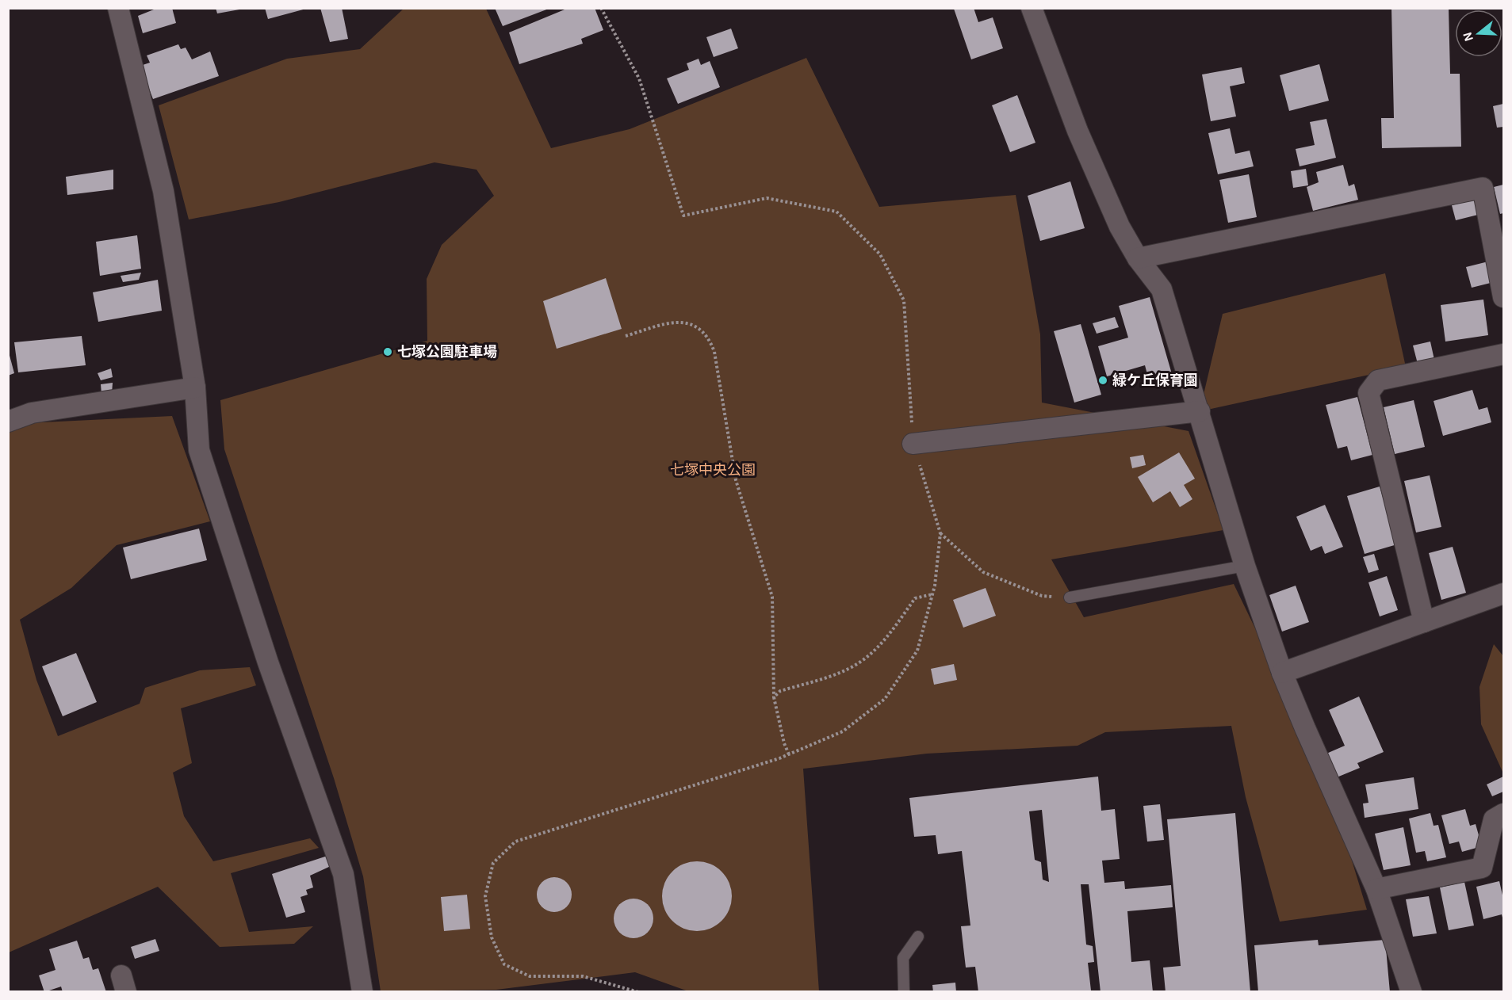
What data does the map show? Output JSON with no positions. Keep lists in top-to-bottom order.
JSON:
{
  "parks": ["七塚中央公園"],
  "places": ["七塚公園駐車場", "緑ケ丘保育園"],
  "north": "left"
}
